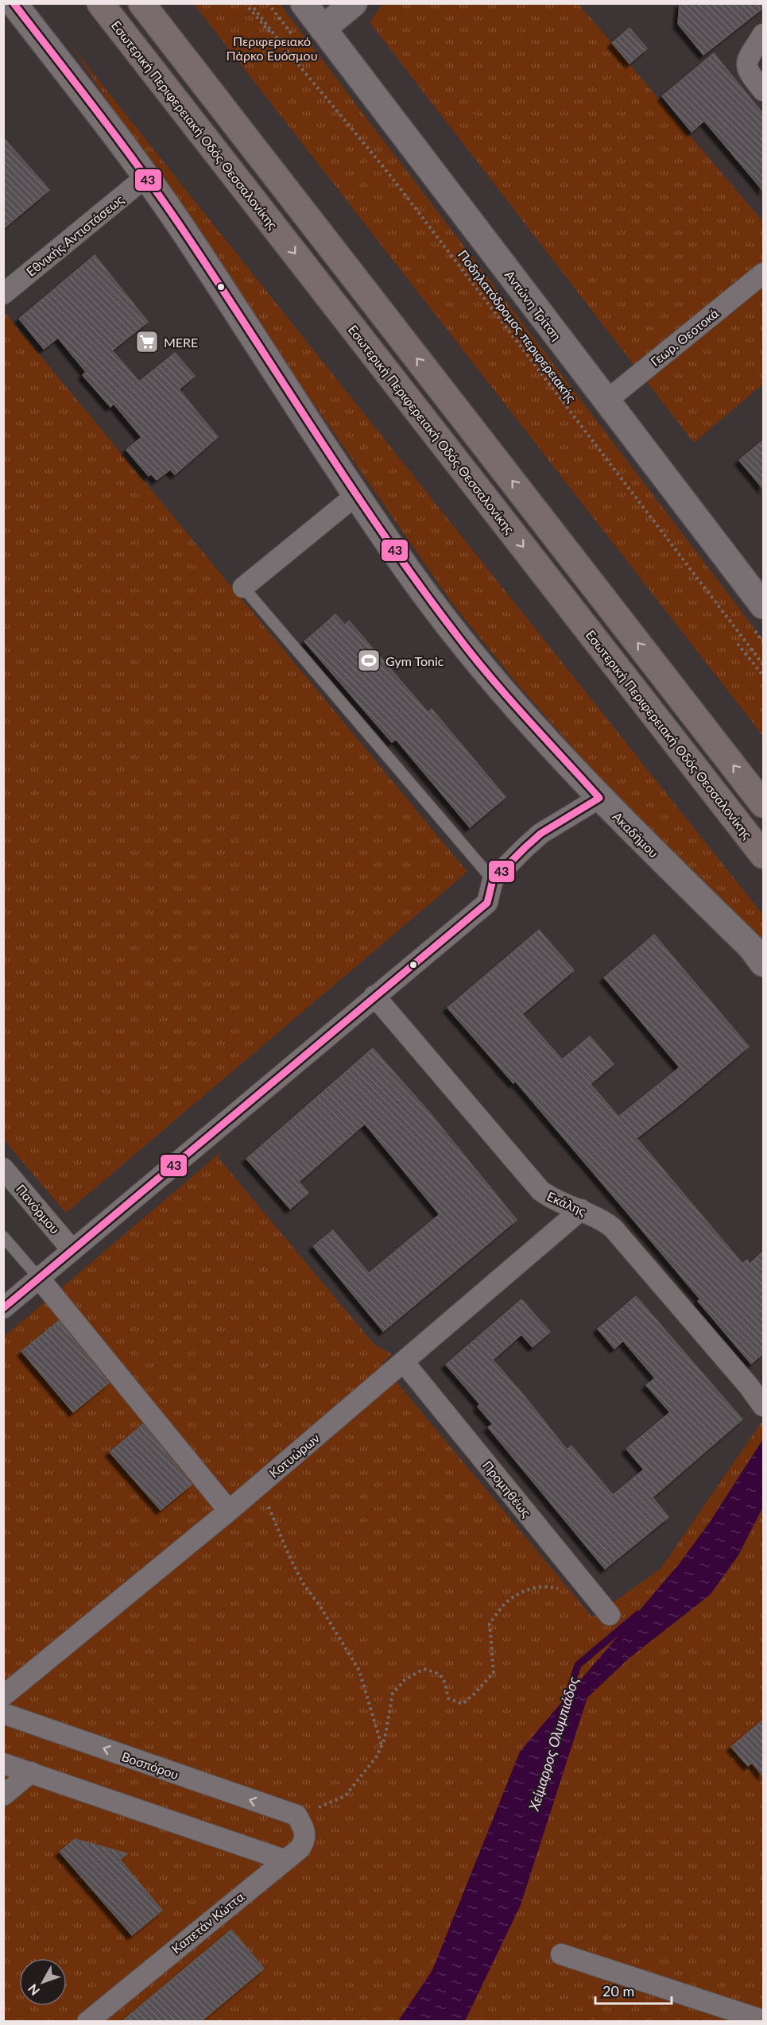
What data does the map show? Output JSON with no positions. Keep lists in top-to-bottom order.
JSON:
{
  "streets": {
    "highway": ["Εσωτερική Περιφερειακή Οδός Θεσσαλονίκης"],
    "street": [
      "Εθνικής Αντιστάσεως",
      "Αντώνη Τρίτση",
      "Γεωρ. Θεοτοκά",
      "Ακαδήμου",
      "Εκάλης",
      "Πανόρμου",
      "Κοτυώρων",
      "Προμηθέως",
      "Βοσπόρου",
      "Καπετάν Κώττα"
    ],
    "path": ["Ποδηλατόδρομος περιφερειακής"]
  },
  "crossings": [
    ["Εθνικής Αντιστάσεως", "Ακαδήμου"],
    ["Αντώνη Τρίτση", "Γεωρ. Θεοτοκά"],
    ["Εκάλης", "Κοτυώρων"],
    ["Κοτυώρων", "Προμηθέως"],
    ["Βοσπόρου", "Καπετάν Κώττα"]
  ],
  "water": ["Χείμαρρος Ολυμπιάδος"],
  "parks": ["Περιφερειακό Πάρκο Ευόσμου"],
  "places": {
    "supermarket": ["MERE"],
    "sports": ["Gym Tonic"]
  },
  "lines": ["transit line 43"],
  "scale_bar": "20 m",
  "north": "bottom left"
}
